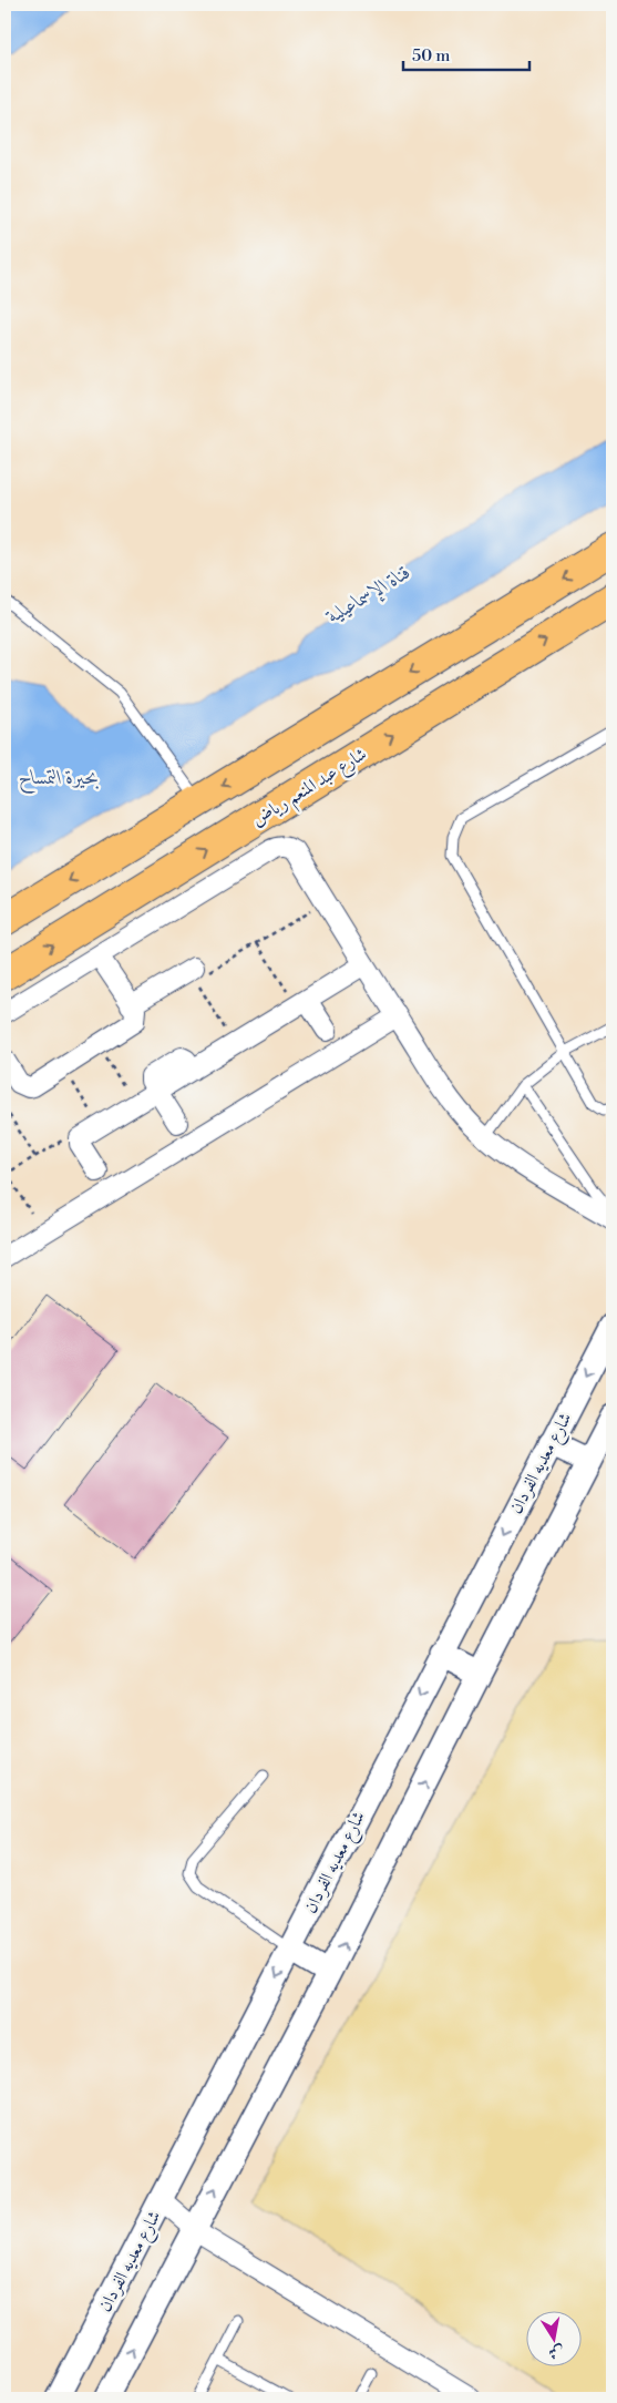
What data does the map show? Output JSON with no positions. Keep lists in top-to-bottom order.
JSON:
{
  "streets": {
    "highway": ["شارع عبد المنعم رياض"],
    "street": ["شارع معديه الفردان"]
  },
  "water": ["قناة الإسماعيلية", "بحيرة التمساح"],
  "scale_bar": "50 m",
  "north": "bottom"
}
